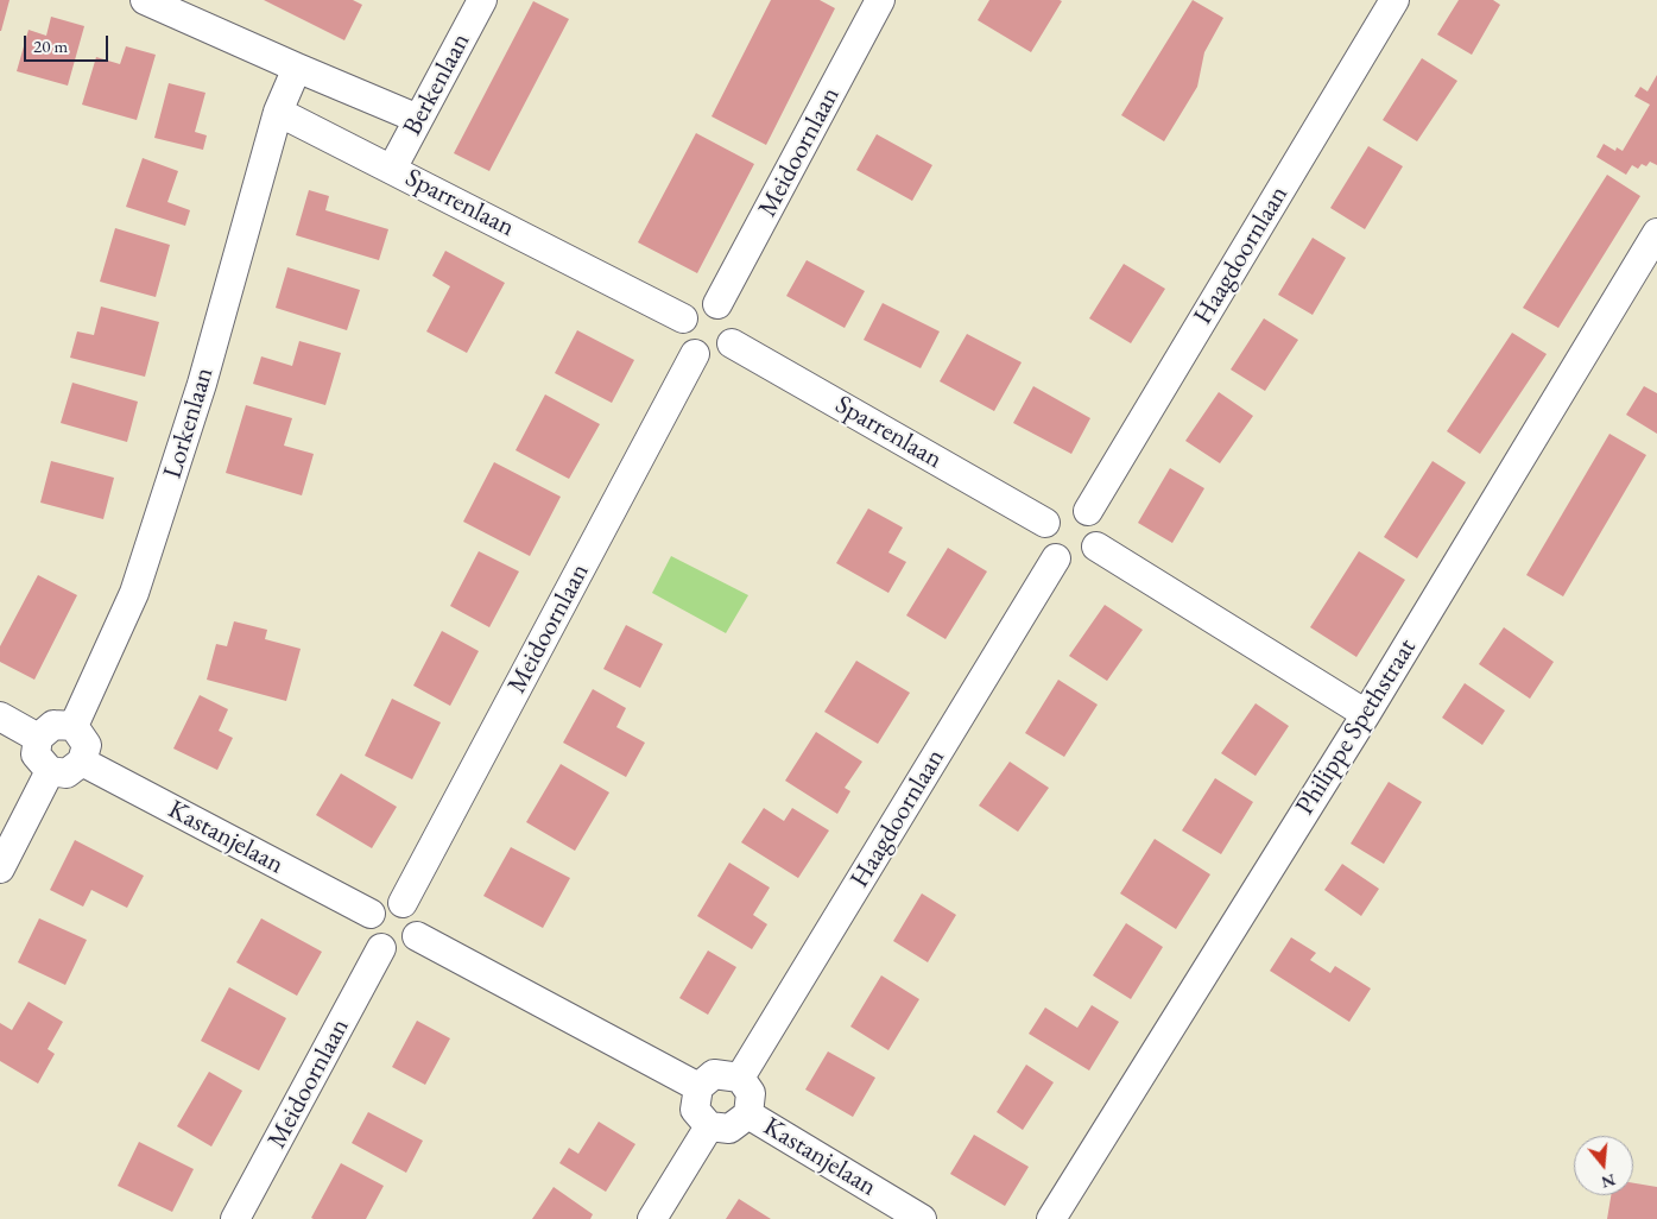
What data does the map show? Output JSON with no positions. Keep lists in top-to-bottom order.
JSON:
{
  "streets": {
    "street": [
      "Berkenlaan",
      "Meidoornlaan",
      "Sparrenlaan",
      "Haagdoornlaan",
      "Lorkenlaan",
      "Philippe Spethstraat",
      "Kastanjelaan"
    ]
  },
  "crossings": [
    ["Berkenlaan", "Sparrenlaan"],
    ["Meidoornlaan", "Sparrenlaan"],
    ["Meidoornlaan", "Kastanjelaan"],
    ["Sparrenlaan", "Haagdoornlaan"],
    ["Sparrenlaan", "Lorkenlaan"],
    ["Haagdoornlaan", "Kastanjelaan"],
    ["Lorkenlaan", "Kastanjelaan"]
  ],
  "scale_bar": "20 m",
  "north": "bottom"
}
